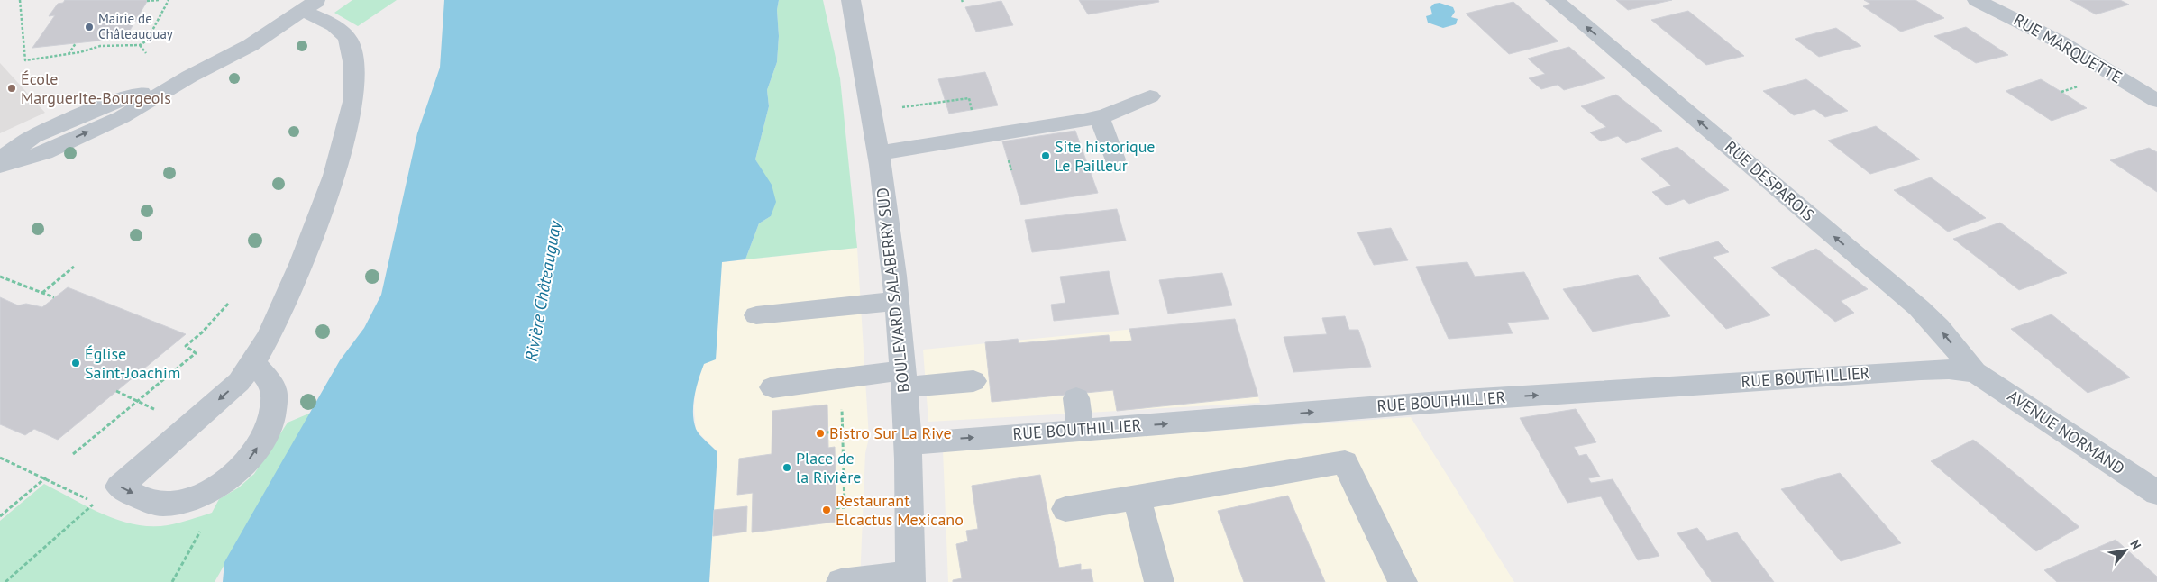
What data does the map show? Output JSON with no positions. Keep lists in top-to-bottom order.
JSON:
{
  "streets": {
    "street": [
      "RUE MARQUETTE",
      "RUE DESPAROIS",
      "BOULEVARD SALABERRY SUD",
      "RUE BOUTHILLIER",
      "AVENUE NORMAND"
    ]
  },
  "crossings": [
    ["RUE DESPAROIS", "RUE BOUTHILLIER"],
    ["RUE DESPAROIS", "AVENUE NORMAND"],
    ["BOULEVARD SALABERRY SUD", "RUE BOUTHILLIER"],
    ["RUE BOUTHILLIER", "AVENUE NORMAND"]
  ],
  "one_way": ["RUE DESPAROIS", "RUE BOUTHILLIER"],
  "water": ["Rivière Châteauguay"],
  "places": [
    "Mairie de Châteauguay",
    "École Marguerite-Bourgeois",
    "Site historique Le Pailleur",
    "Église Saint-Joachim",
    "Bistro Sur La Rive",
    "Place de la Rivière",
    "Restaurant Elcactus Mexicano"
  ],
  "north": "top right"
}
